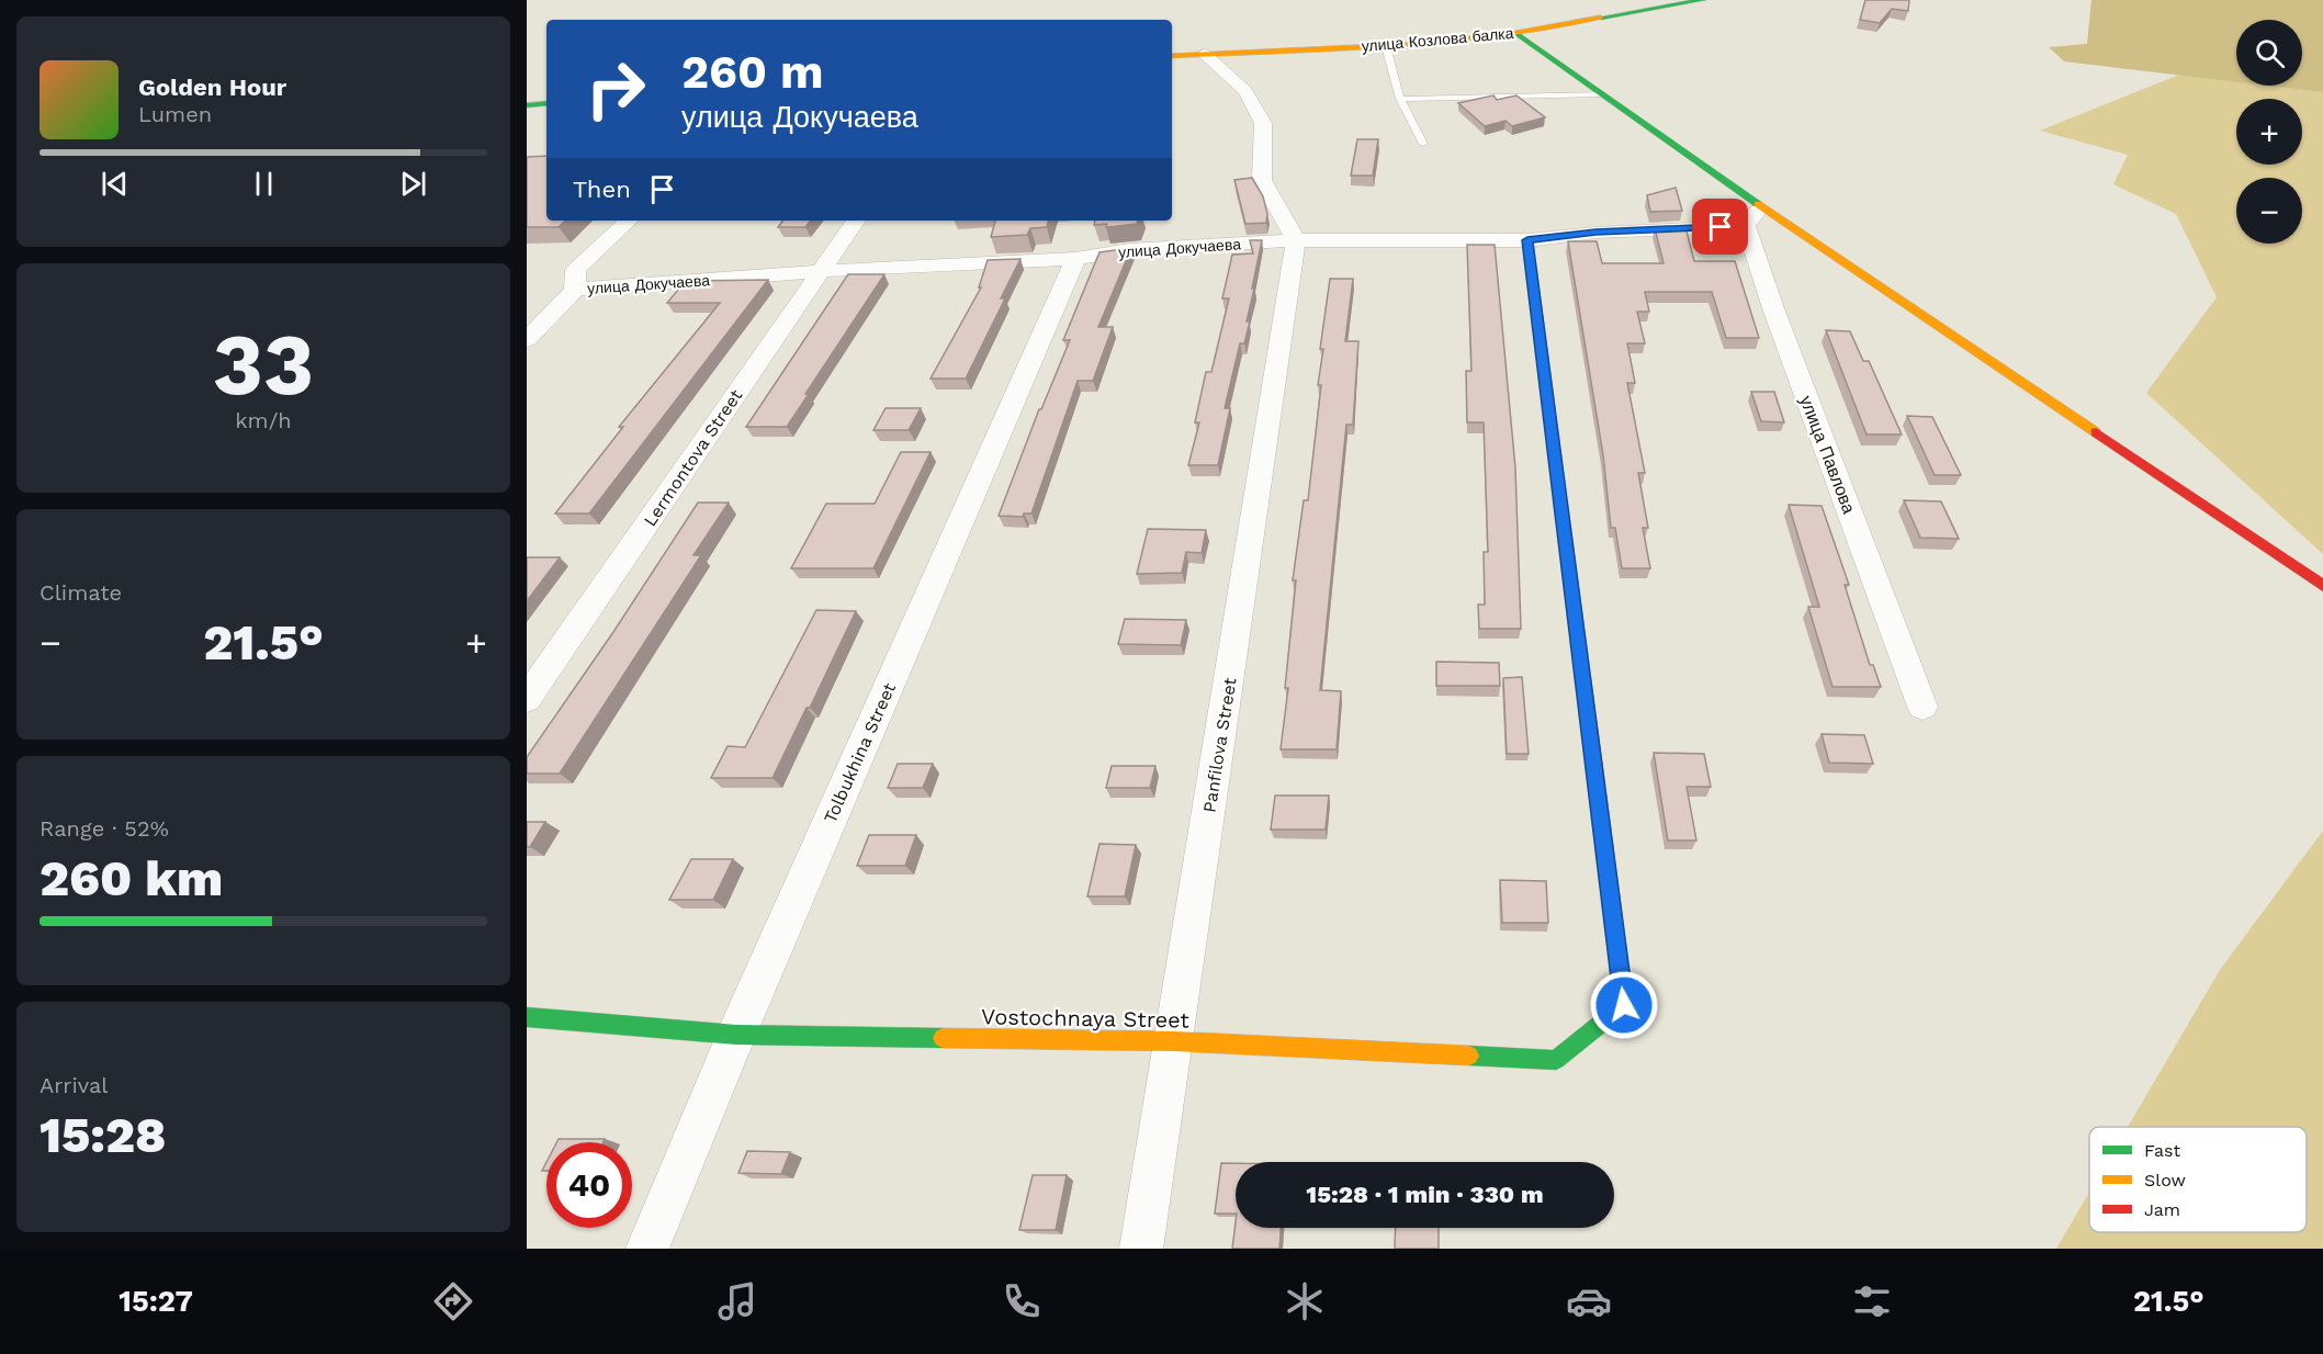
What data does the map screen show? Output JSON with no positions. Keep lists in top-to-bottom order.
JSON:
{
  "streets": {
    "street": [
      "улица Козлова балка",
      "улица Докучаева",
      "улица Павлова",
      "Lermontova Street",
      "Panfilova Street",
      "Tolbukhina Street",
      "Vostochnaya Street"
    ]
  },
  "crossings": [
    ["улица Докучаева", "улица Павлова"],
    ["улица Докучаева", "Lermontova Street"],
    ["улица Докучаева", "Panfilova Street"],
    ["улица Докучаева", "Tolbukhina Street"],
    ["улица Докучаева", "Vostochnaya Street"],
    ["Panfilova Street", "Vostochnaya Street"],
    ["Tolbukhina Street", "Vostochnaya Street"]
  ],
  "legend": ["Fast", "Slow", "Jam"],
  "page": {
    "map_buttons": ["+", "−"],
    "turn": ["260 m", "улица Докучаева"],
    "song": ["Golden Hour", "Lumen"],
    "then": "Then",
    "tile": [
      ["33", "km/h"],
      "Climate",
      ["Range · 52%", "260 km"],
      ["Arrival", "15:28"]
    ],
    "heat": ["−", "21.5°", "+"],
    "limit": "40",
    "trip": "15:28 · 1 min · 330 m",
    "tabs": ["15:27", "21.5°"]
  }
}
